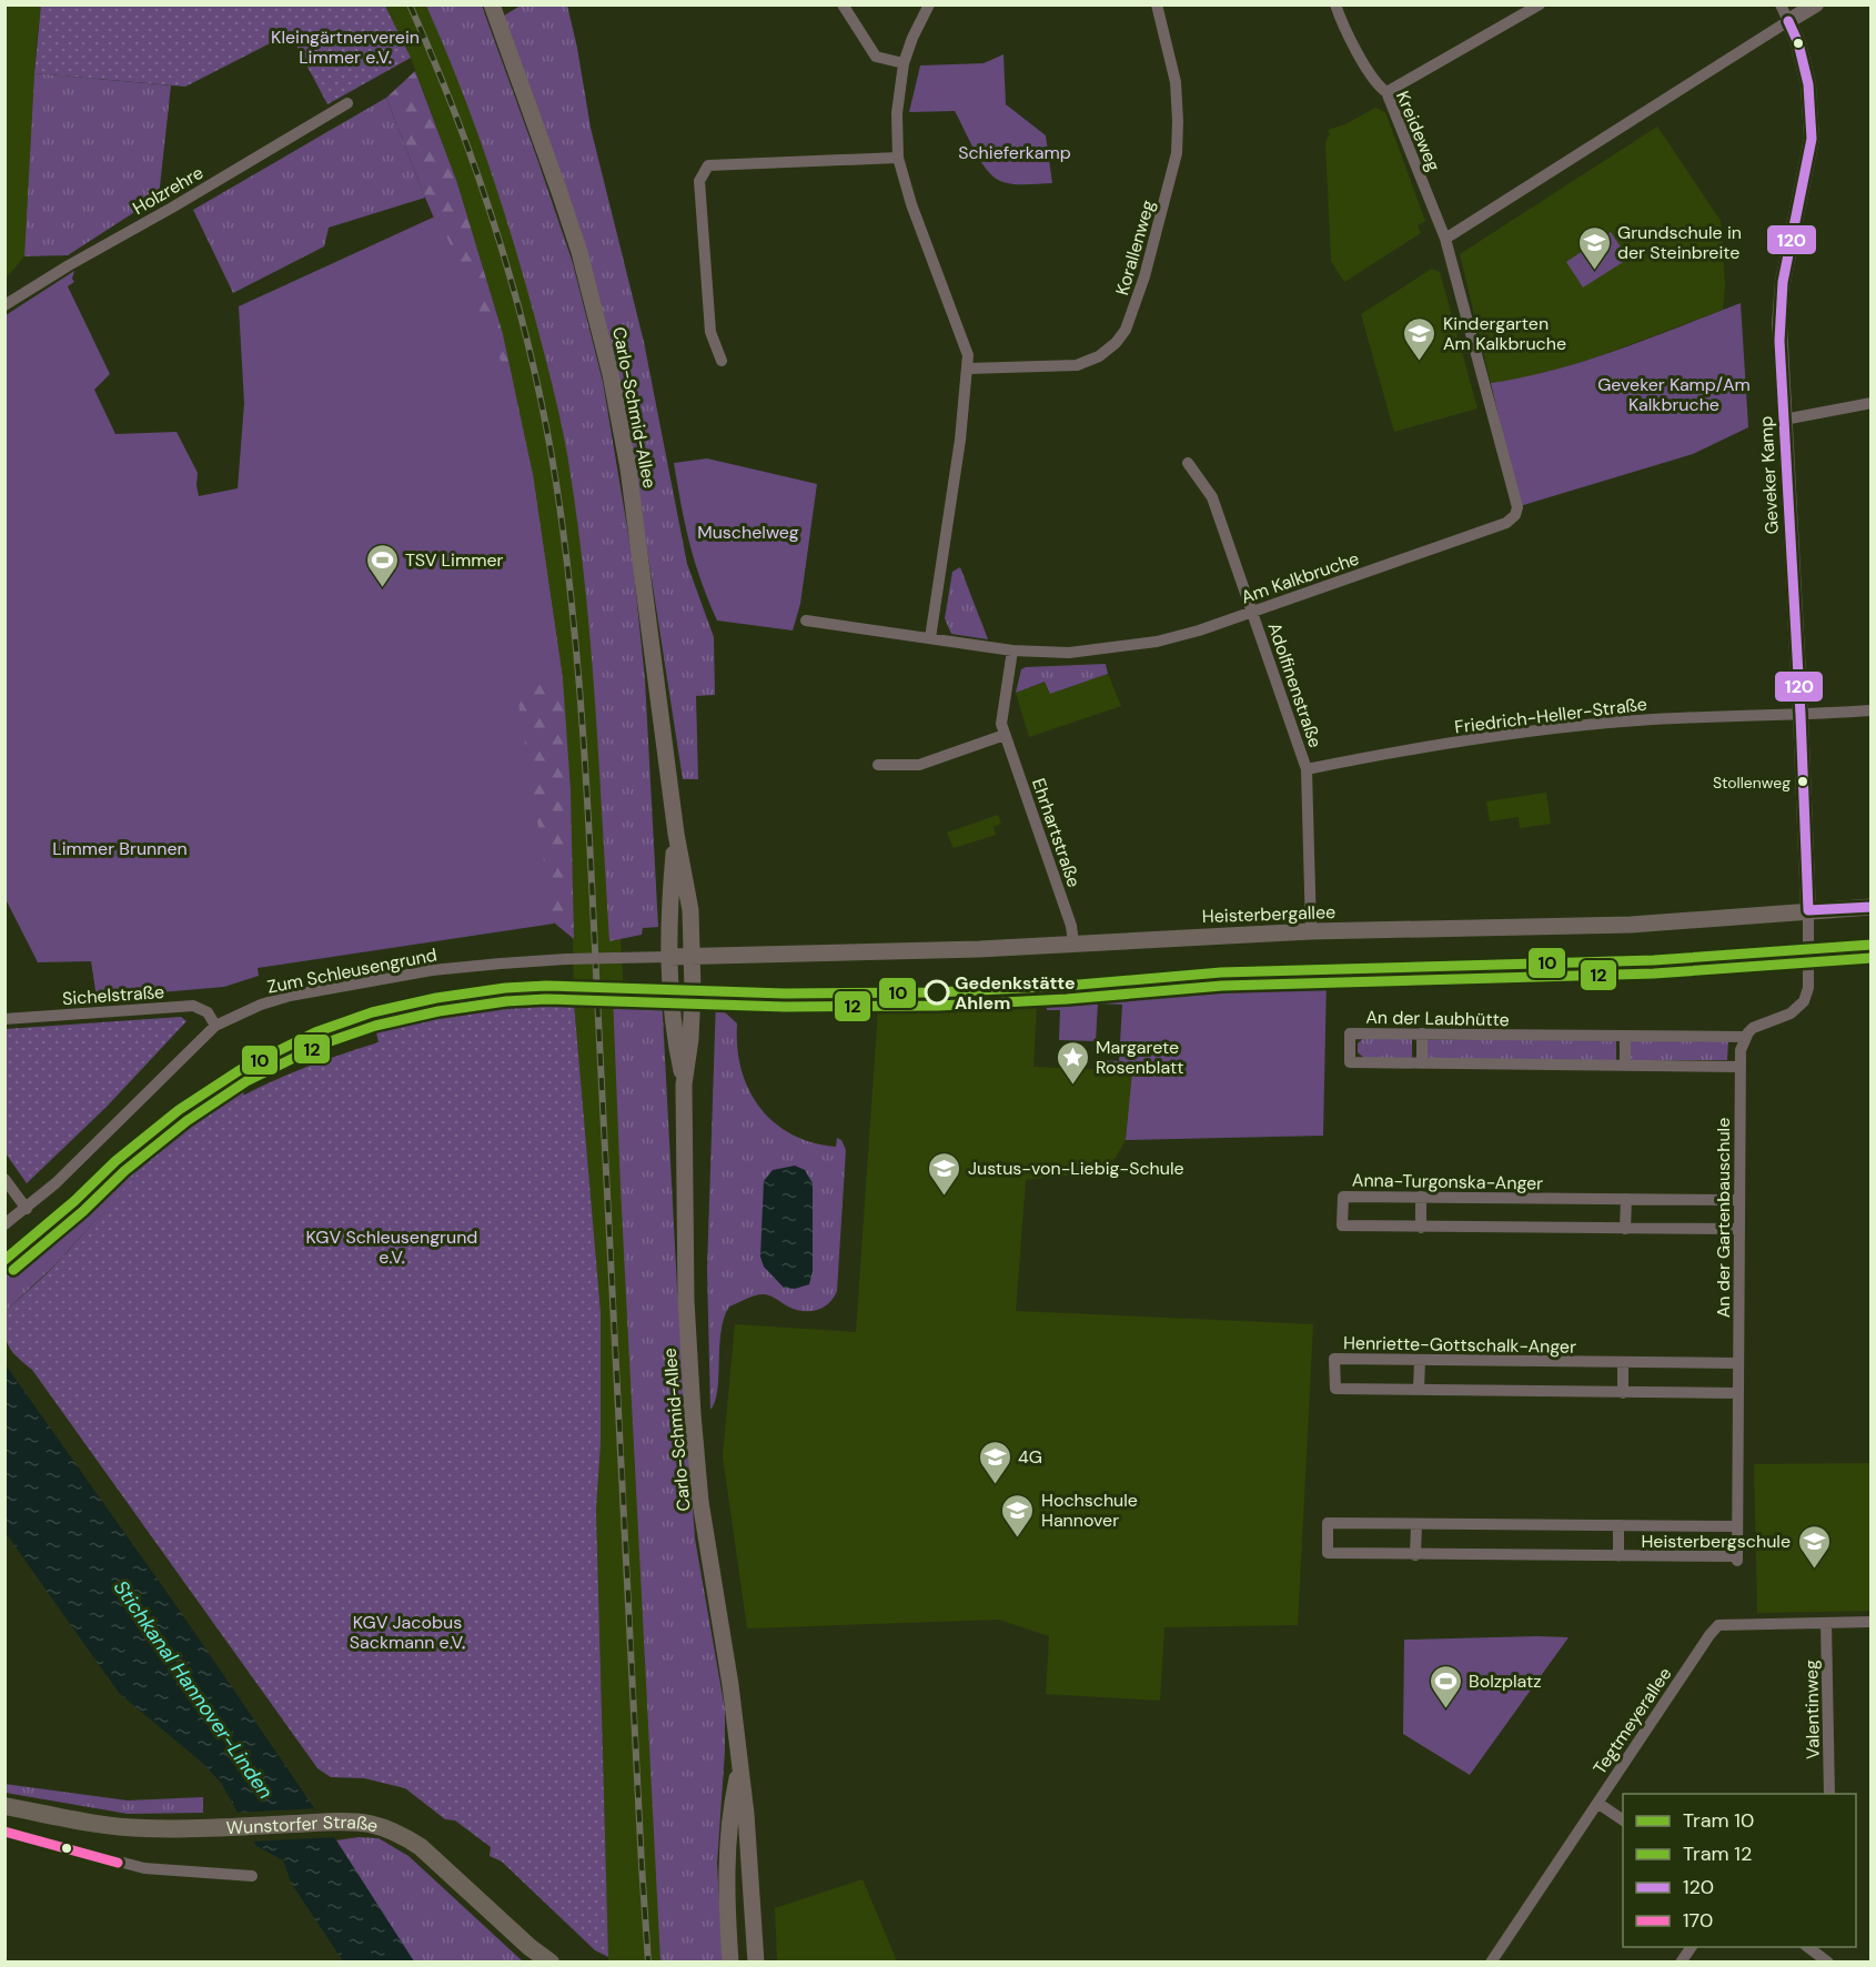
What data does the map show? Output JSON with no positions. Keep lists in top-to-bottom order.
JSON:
{
  "streets": {
    "main road": ["Carlo-Schmid-Allee", "Heisterbergallee", "Wunstorfer Straße"],
    "street": [
      "Kreideweg",
      "Holzrehre",
      "Korallenweg",
      "Geveker Kamp",
      "Am Kalkbruche",
      "Adolfinenstraße",
      "Friedrich-Heller-Straße",
      "Ehrhartstraße",
      "Zum Schleusengrund",
      "Sichelstraße",
      "An der Laubhütte",
      "Anna-Turgonska-Anger",
      "An der Gartenbauschule",
      "Henriette-Gottschalk-Anger",
      "Valentinweg",
      "Tegtmeyerallee"
    ]
  },
  "crossings": [
    ["Kreideweg", "Am Kalkbruche"],
    ["Carlo-Schmid-Allee", "Heisterbergallee"],
    ["Carlo-Schmid-Allee", "Zum Schleusengrund"],
    ["Geveker Kamp", "Friedrich-Heller-Straße"],
    ["Geveker Kamp", "Heisterbergallee"],
    ["Am Kalkbruche", "Adolfinenstraße"],
    ["Am Kalkbruche", "Ehrhartstraße"],
    ["Adolfinenstraße", "Friedrich-Heller-Straße"],
    ["Adolfinenstraße", "Heisterbergallee"],
    ["Ehrhartstraße", "Heisterbergallee"],
    ["Heisterbergallee", "Zum Schleusengrund"],
    ["Zum Schleusengrund", "Sichelstraße"],
    ["An der Laubhütte", "An der Gartenbauschule"],
    ["Anna-Turgonska-Anger", "An der Gartenbauschule"],
    ["An der Gartenbauschule", "Henriette-Gottschalk-Anger"],
    ["Valentinweg", "Tegtmeyerallee"]
  ],
  "water": ["Stichkanal Hannover-Linden"],
  "parks": [
    "Kleingärtnerverein Limmer e.V.",
    "Schieferkamp",
    "Geveker Kamp/Am Kalkbruche",
    "Muschelweg",
    "Limmer Brunnen",
    "KGV Schleusengrund e.V.",
    "KGV Jacobus Sackmann e.V."
  ],
  "places": {
    "school or university": [
      "Grundschule in der Steinbreite",
      "Kindergarten Am Kalkbruche",
      "Justus-von-Liebig-Schule",
      "4G",
      "Hochschule Hannover",
      "Heisterbergschule"
    ],
    "sports": ["TSV Limmer", "Bolzplatz"],
    "other": ["Stollenweg", "Gedenkstätte Ahlem"],
    "place": ["Margarete Rosenblatt"]
  },
  "lines": [
    "transit line 120",
    "tram line 10",
    "tram line 12",
    "transit line 170"
  ],
  "legend": [
    "Tram 10",
    "Tram 12",
    "120",
    "170"
  ]
}
